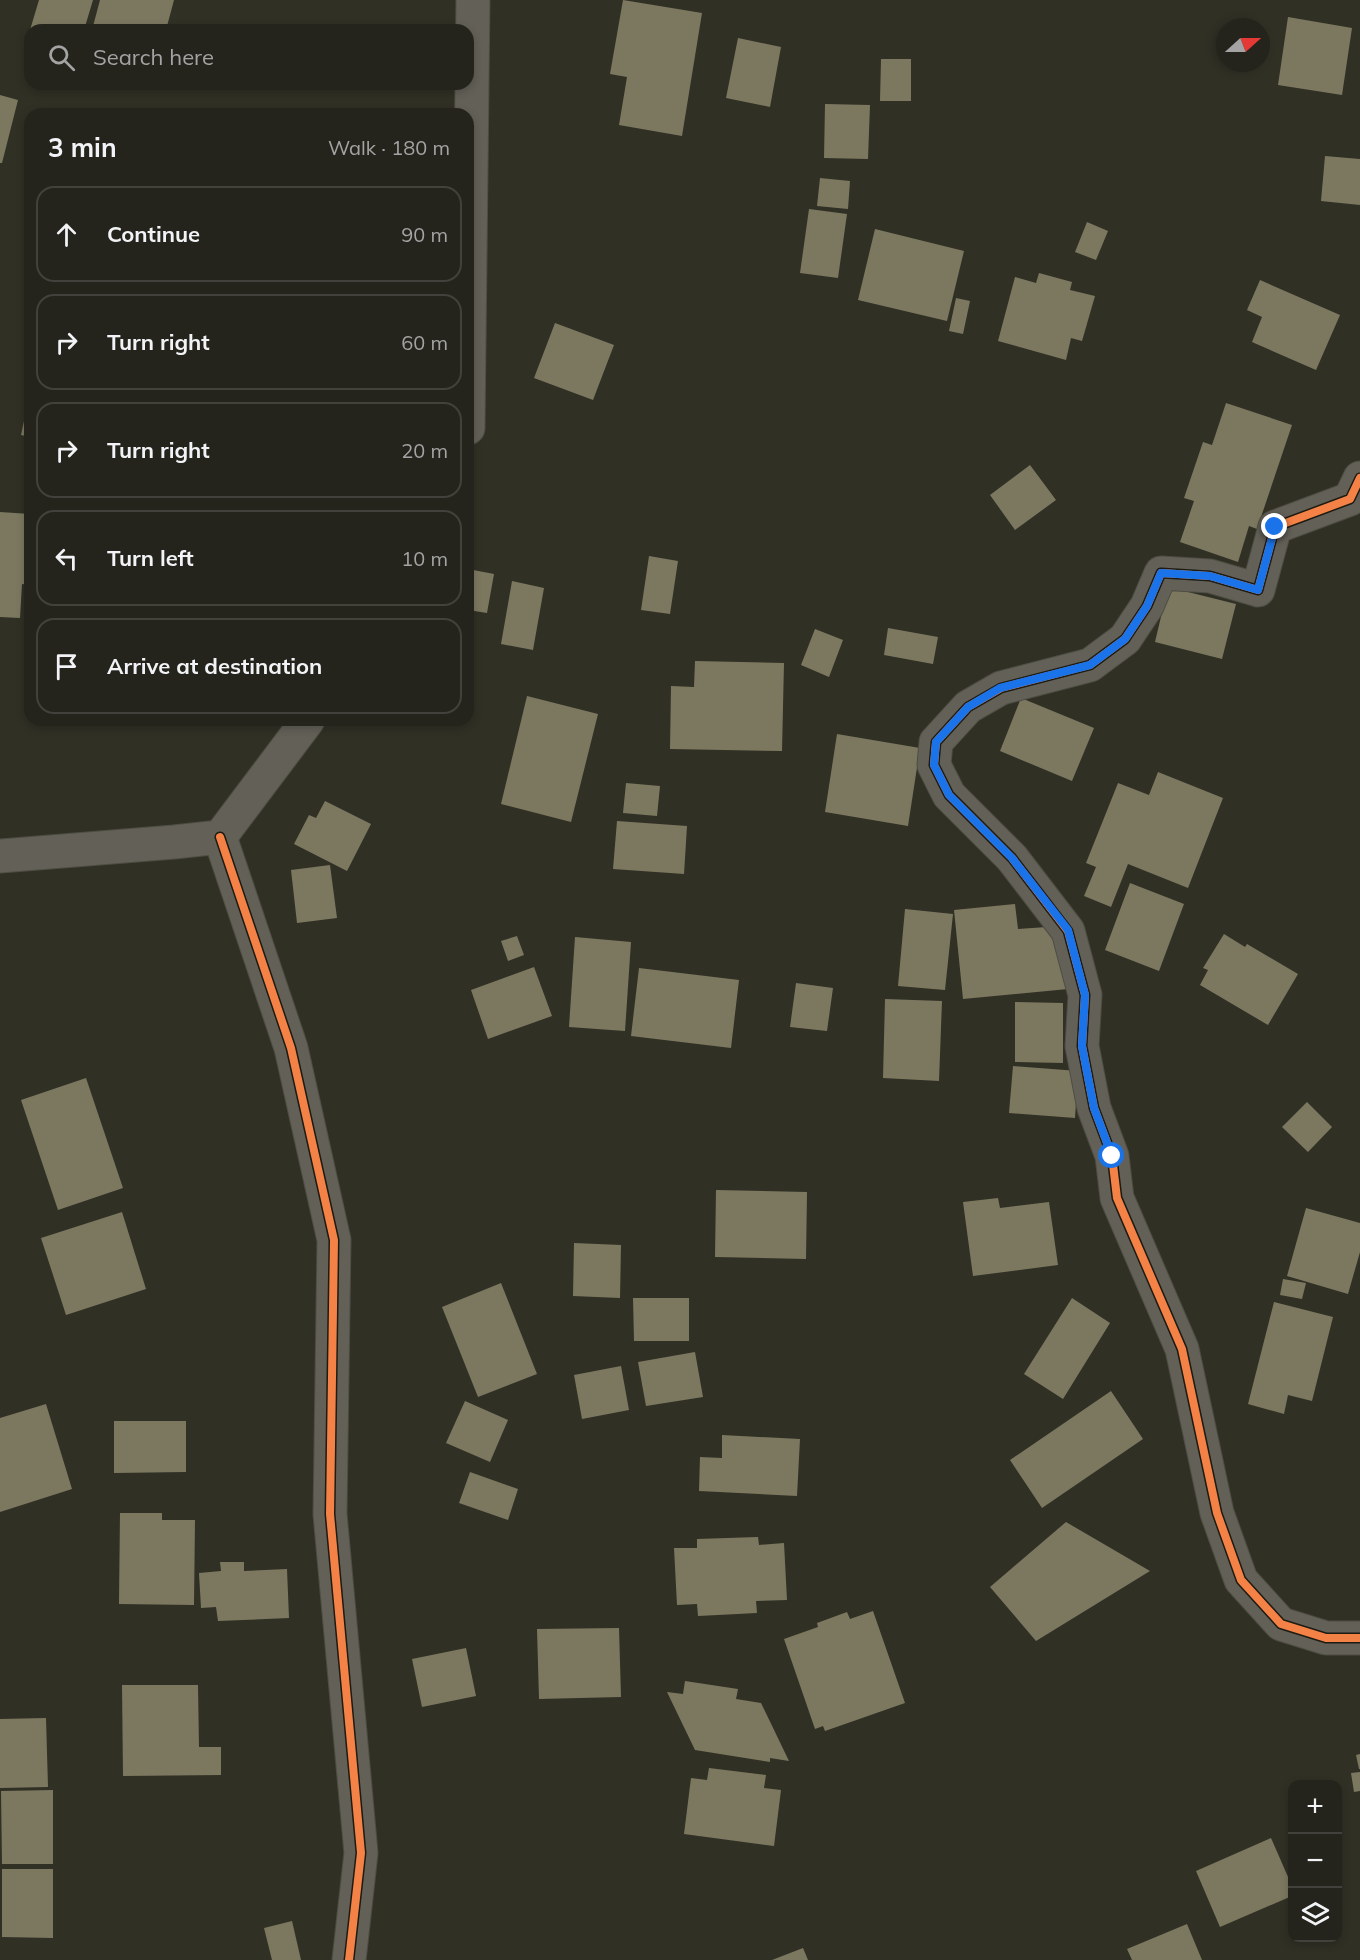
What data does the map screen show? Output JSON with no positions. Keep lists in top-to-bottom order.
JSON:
{
  "north": "right",
  "page": {
    "search": "Search here",
    "heading": ["3 min", "Walk · 180 m"],
    "list": [
      ["Continue", "90 m"],
      ["Turn right", "60 m"],
      ["Turn right", "20 m"],
      ["Turn left", "10 m"],
      "Arrive at destination"
    ],
    "map_buttons": ["+", "−"]
  }
}
